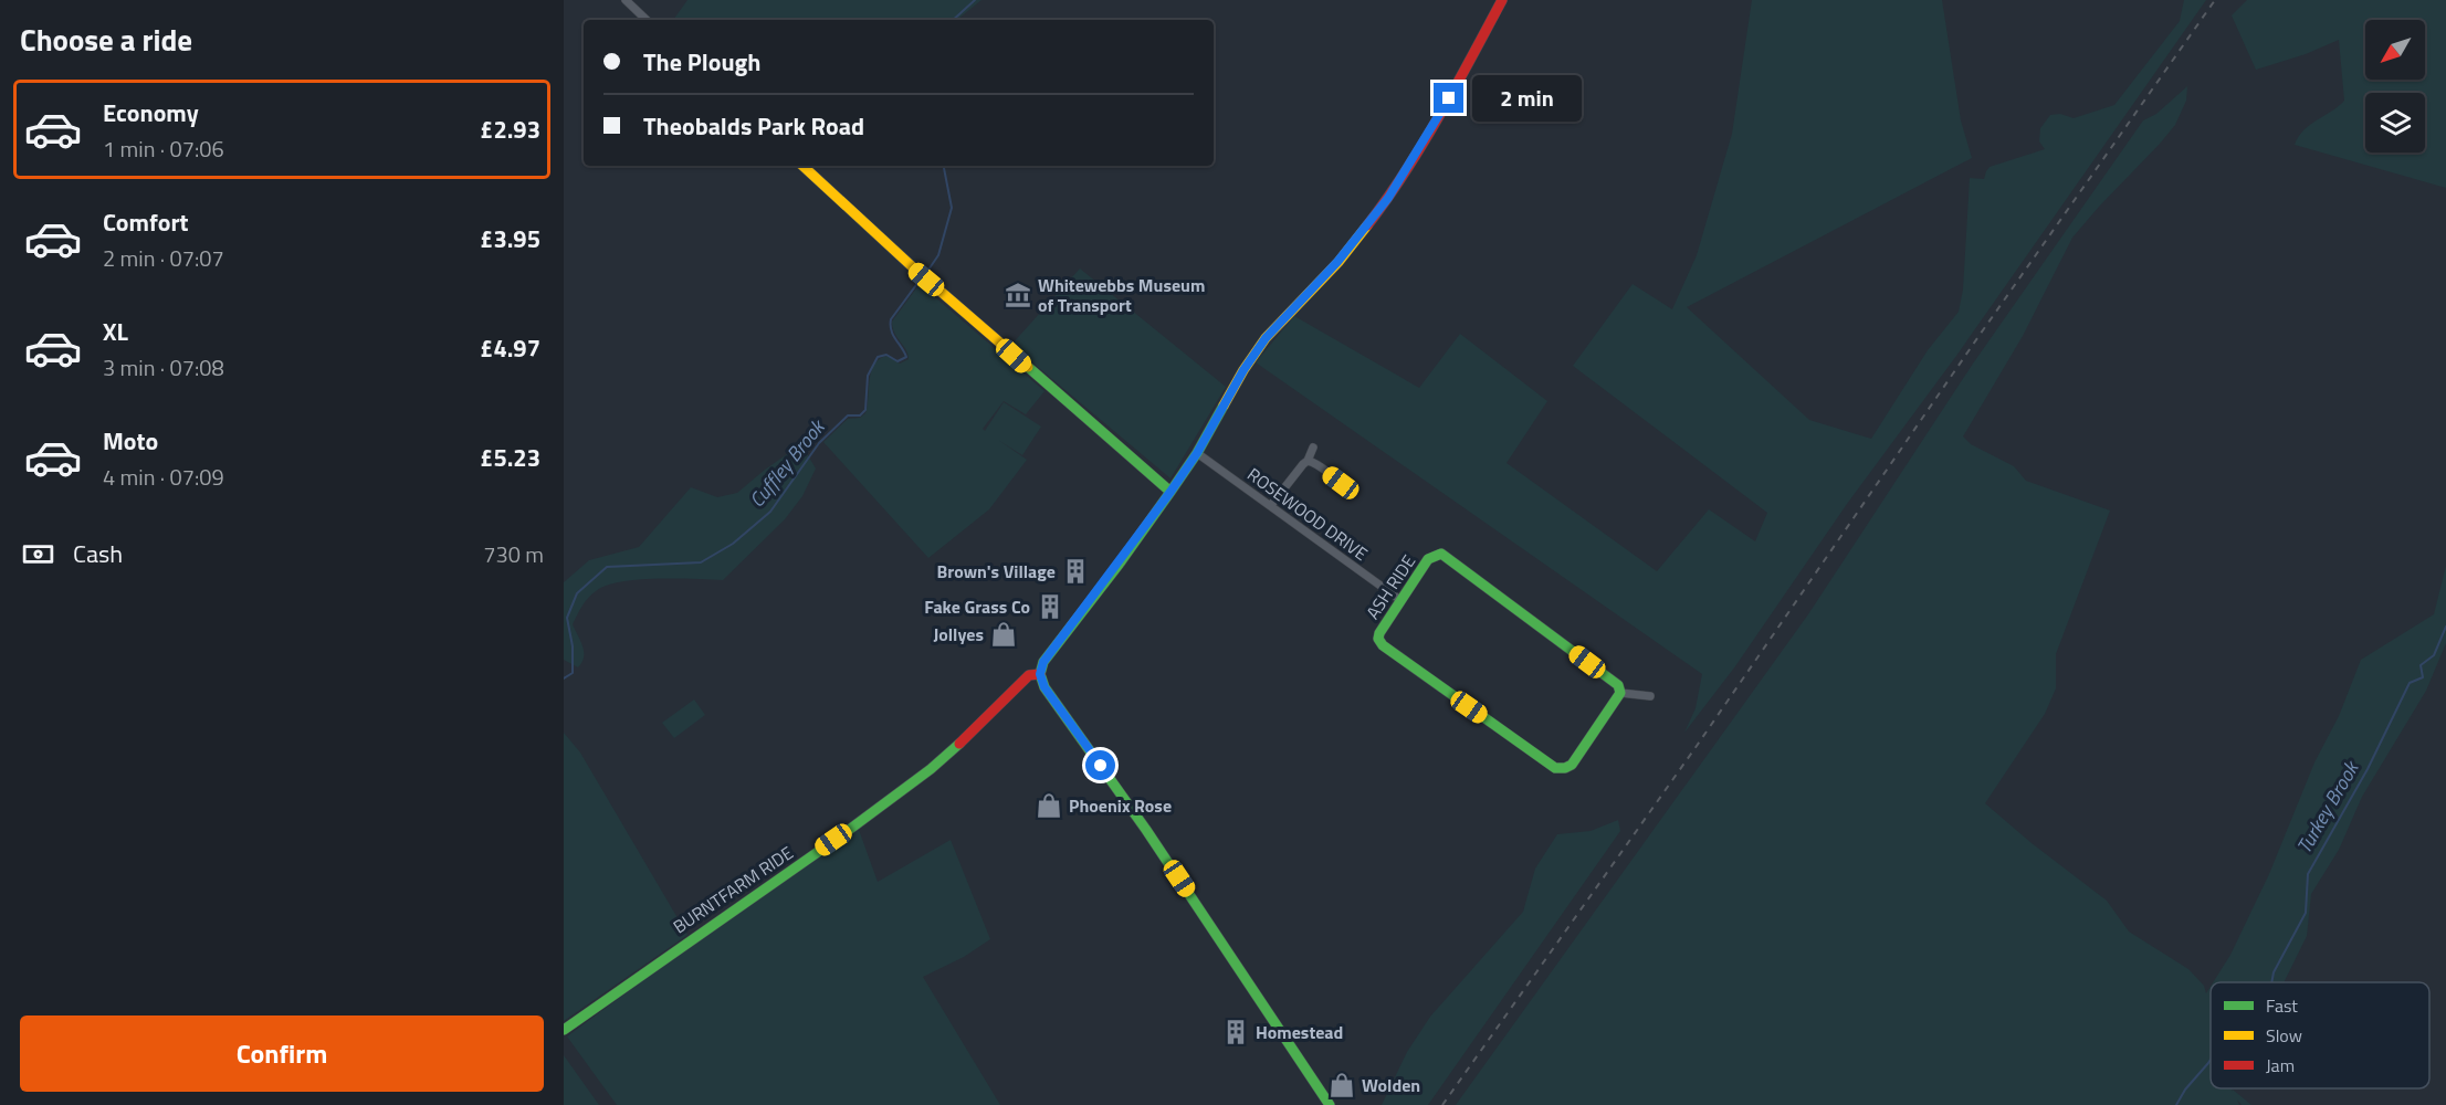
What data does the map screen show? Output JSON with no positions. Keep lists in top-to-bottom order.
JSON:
{
  "streets": {
    "street": ["ROSEWOOD DRIVE", "ASH RIDE", "BURNTFARM RIDE"]
  },
  "crossings": [
    ["ROSEWOOD DRIVE", "ASH RIDE"]
  ],
  "water": ["Cuffley Brook", "Turkey Brook"],
  "places": {
    "museum": ["Whitewebbs Museum of Transport"],
    "building": ["Brown's Village", "Fake Grass Co", "Homestead"],
    "shop": ["Jollyes", "Phoenix Rose", "Wolden"]
  },
  "legend": ["Fast", "Slow", "Jam"],
  "north": "bottom left",
  "page": {
    "heading": "Choose a ride",
    "banner": ["The Plough", "Theobalds Park Road"],
    "bubble": "2 min",
    "list": [
      {
        "name": "Economy",
        "note": "1 min · 07:06",
        "value": "£2.93"
      },
      {
        "name": "Comfort",
        "note": "2 min · 07:07",
        "value": "£3.95"
      },
      {
        "name": "XL",
        "note": "3 min · 07:08",
        "value": "£4.97"
      },
      {
        "name": "Moto",
        "note": "4 min · 07:09",
        "value": "£5.23"
      }
    ],
    "pay": ["Cash", "730 m"],
    "buttons": "Confirm"
  }
}
